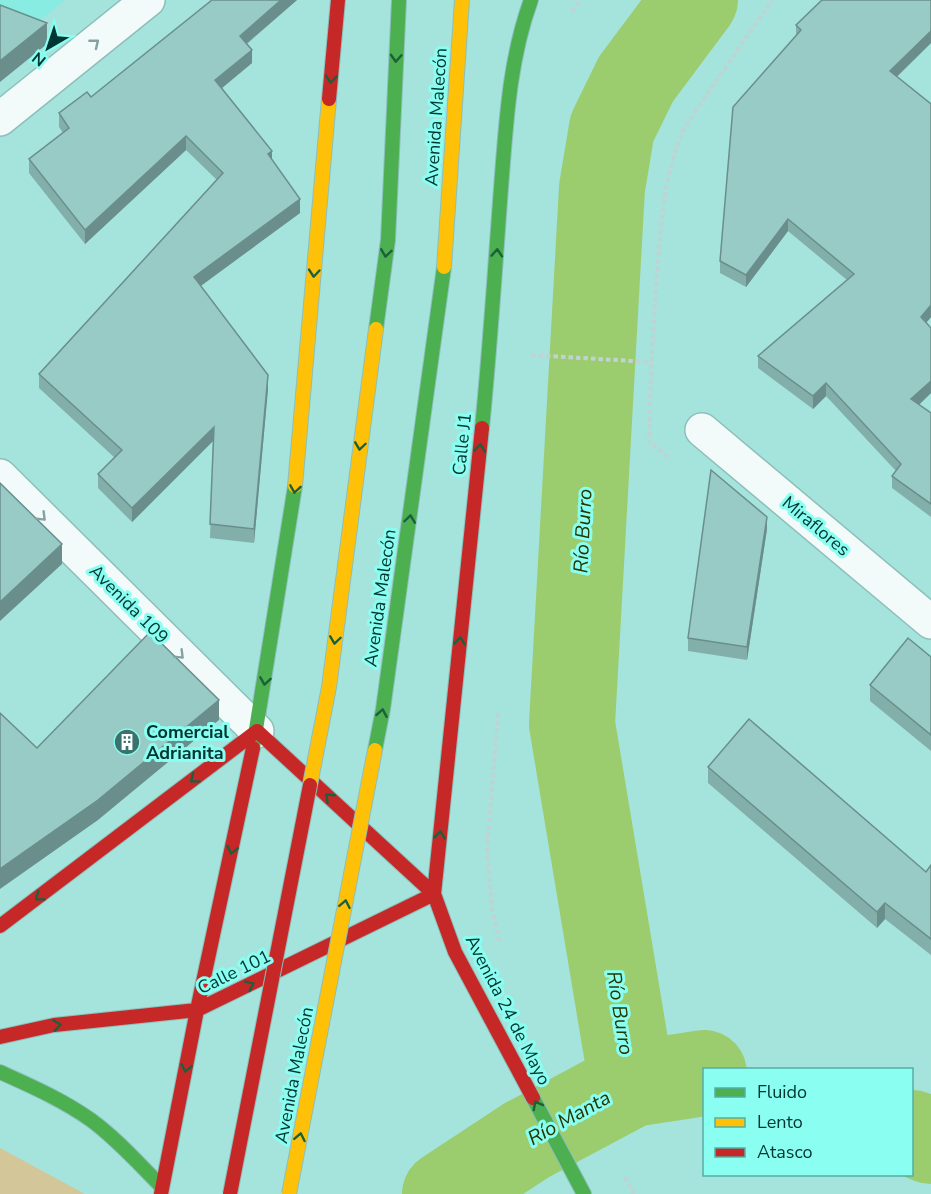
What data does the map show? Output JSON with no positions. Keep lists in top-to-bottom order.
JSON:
{
  "streets": {
    "main road": [
      "Avenida Malecón",
      "Calle J1",
      "Calle 101",
      "Avenida 24 de Mayo"
    ],
    "street": ["Miraflores", "Avenida 109"]
  },
  "crossings": [
    ["Calle J1", "Calle 101"],
    ["Calle J1", "Avenida 24 de Mayo"],
    ["Avenida 109", "Avenida 24 de Mayo"],
    ["Calle 101", "Avenida 24 de Mayo"]
  ],
  "one_way": ["Avenida 109", "Calle 101", "Avenida 24 de Mayo"],
  "water": ["Río Burro", "Río Manta"],
  "places": {
    "building": ["Comercial Adrianita"]
  },
  "legend": ["Fluido", "Lento", "Atasco"],
  "north": "bottom left"
}
